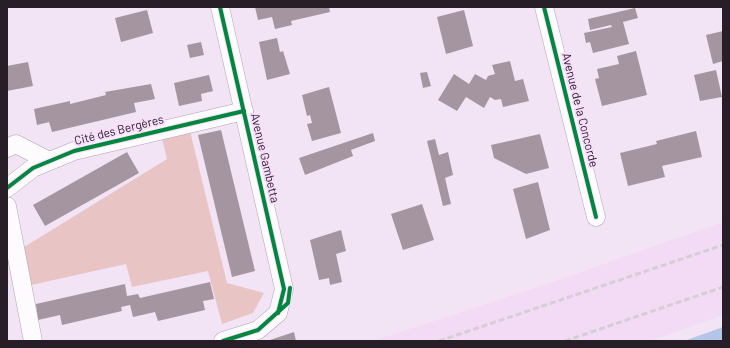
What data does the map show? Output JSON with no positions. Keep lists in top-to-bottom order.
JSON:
{
  "streets": {
    "street": ["Avenue de la Concorde", "Cité des Bergères", "Avenue Gambetta"]
  },
  "crossings": [
    ["Cité des Bergères", "Avenue Gambetta"]
  ]
}
